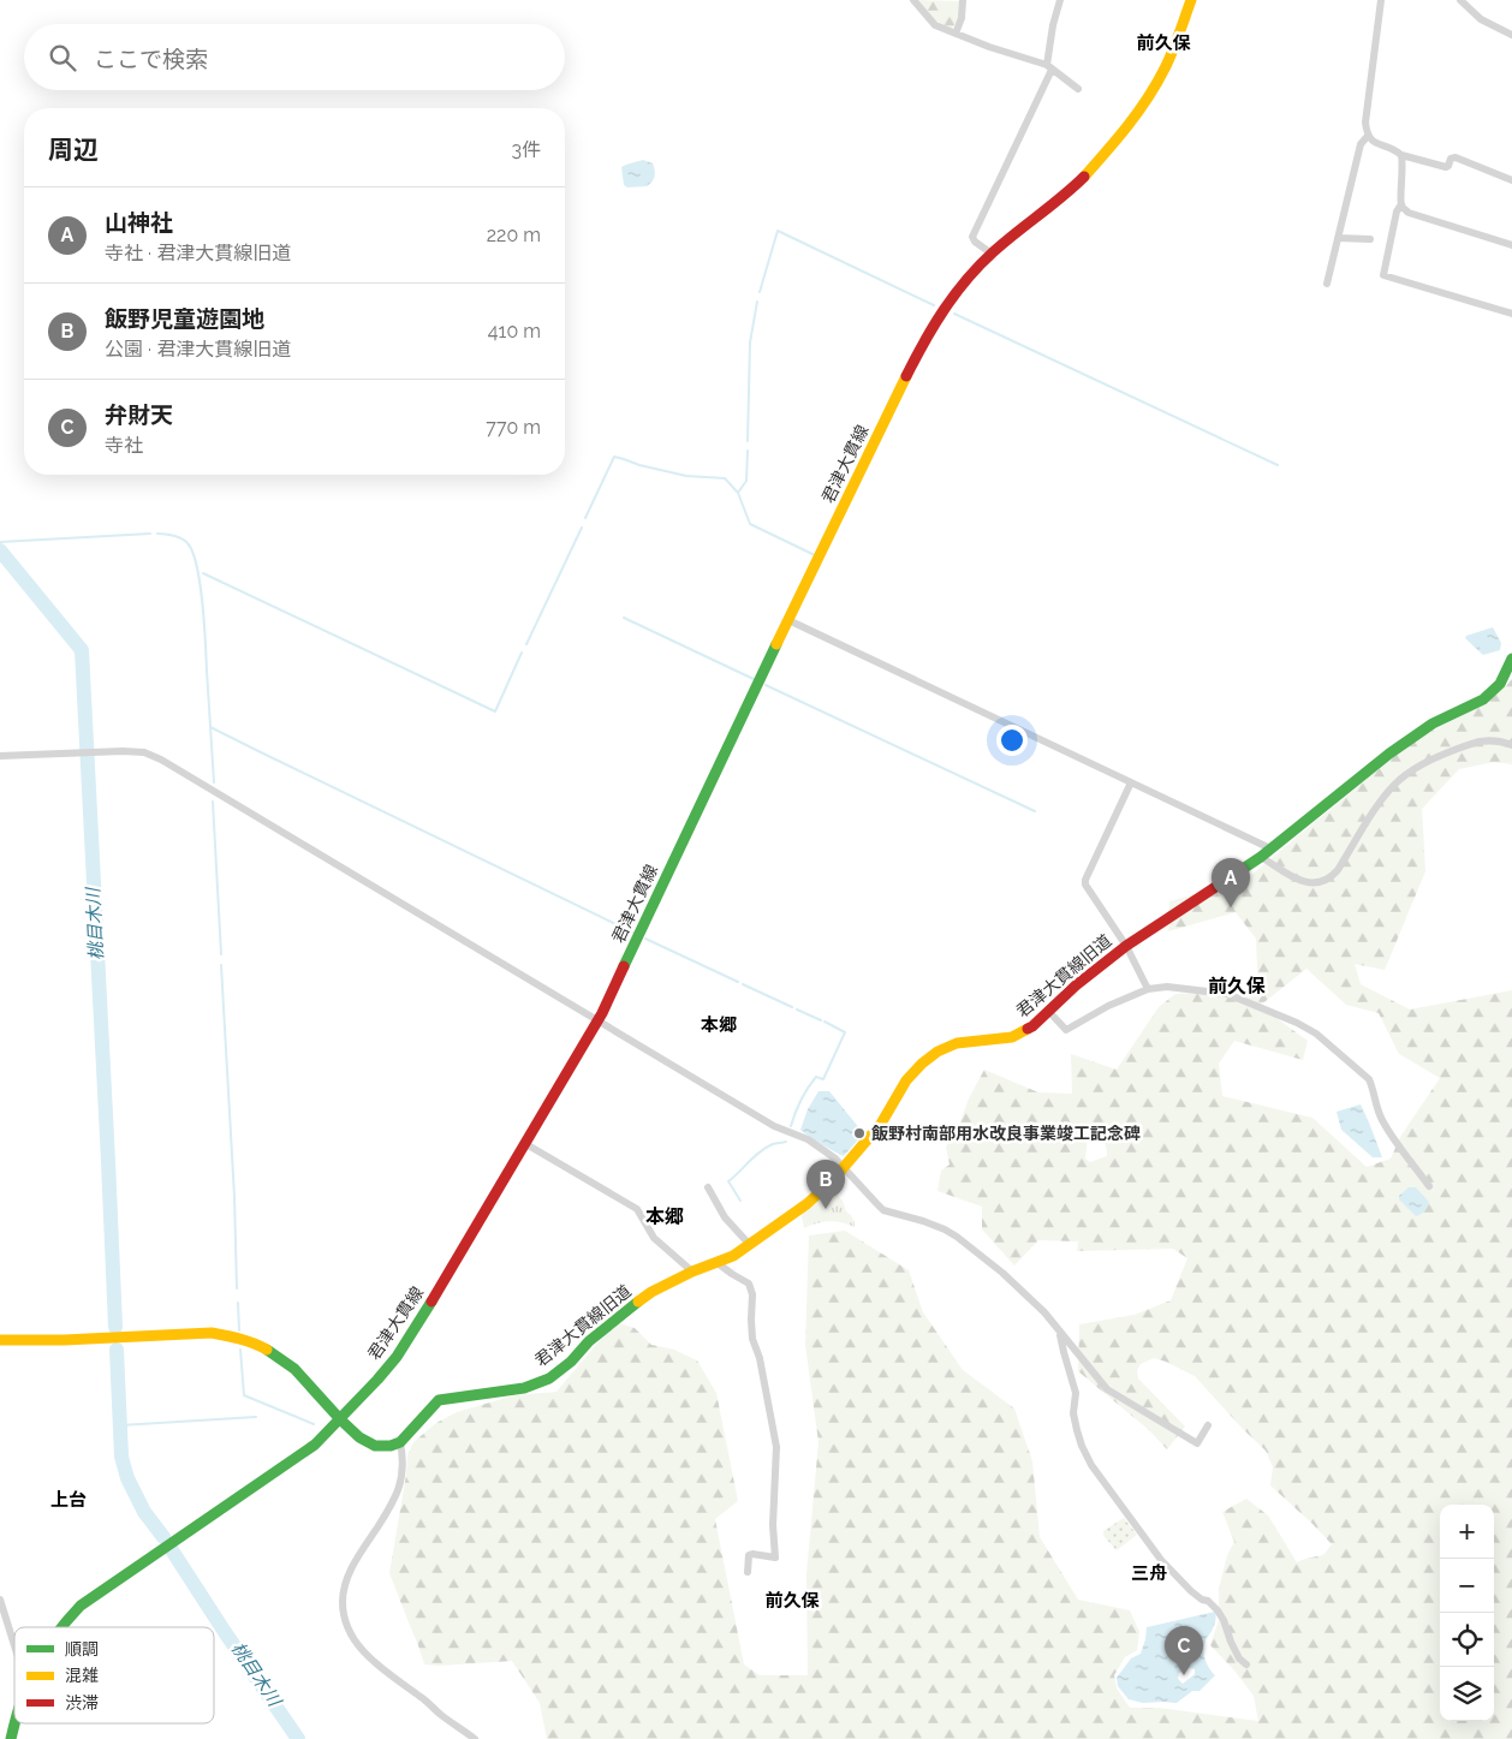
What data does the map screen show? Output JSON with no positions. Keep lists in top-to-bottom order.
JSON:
{
  "streets": {
    "main road": ["君津大貫線", "君津大貫線旧道"]
  },
  "districts": [
    "前久保",
    "前久保",
    "本郷",
    "本郷",
    "上台",
    "三舟",
    "前久保"
  ],
  "water": ["桃目木川"],
  "places": ["飯野村南部用水改良事業竣工記念碑"],
  "legend": ["順調", "混雑", "渋滞"],
  "page": {
    "search": "ここで検索",
    "heading": ["周辺", "3件"],
    "list": [
      {
        "mark": "A",
        "name": "山神社",
        "note": "寺社 · 君津大貫線旧道",
        "value": "220 m"
      },
      {
        "mark": "B",
        "name": "飯野児童遊園地",
        "note": "公園 · 君津大貫線旧道",
        "value": "410 m"
      },
      {
        "mark": "C",
        "name": "弁財天",
        "note": "寺社",
        "value": "770 m"
      }
    ],
    "pins": ["A", "B", "C"],
    "map_buttons": ["+", "−"]
  }
}
